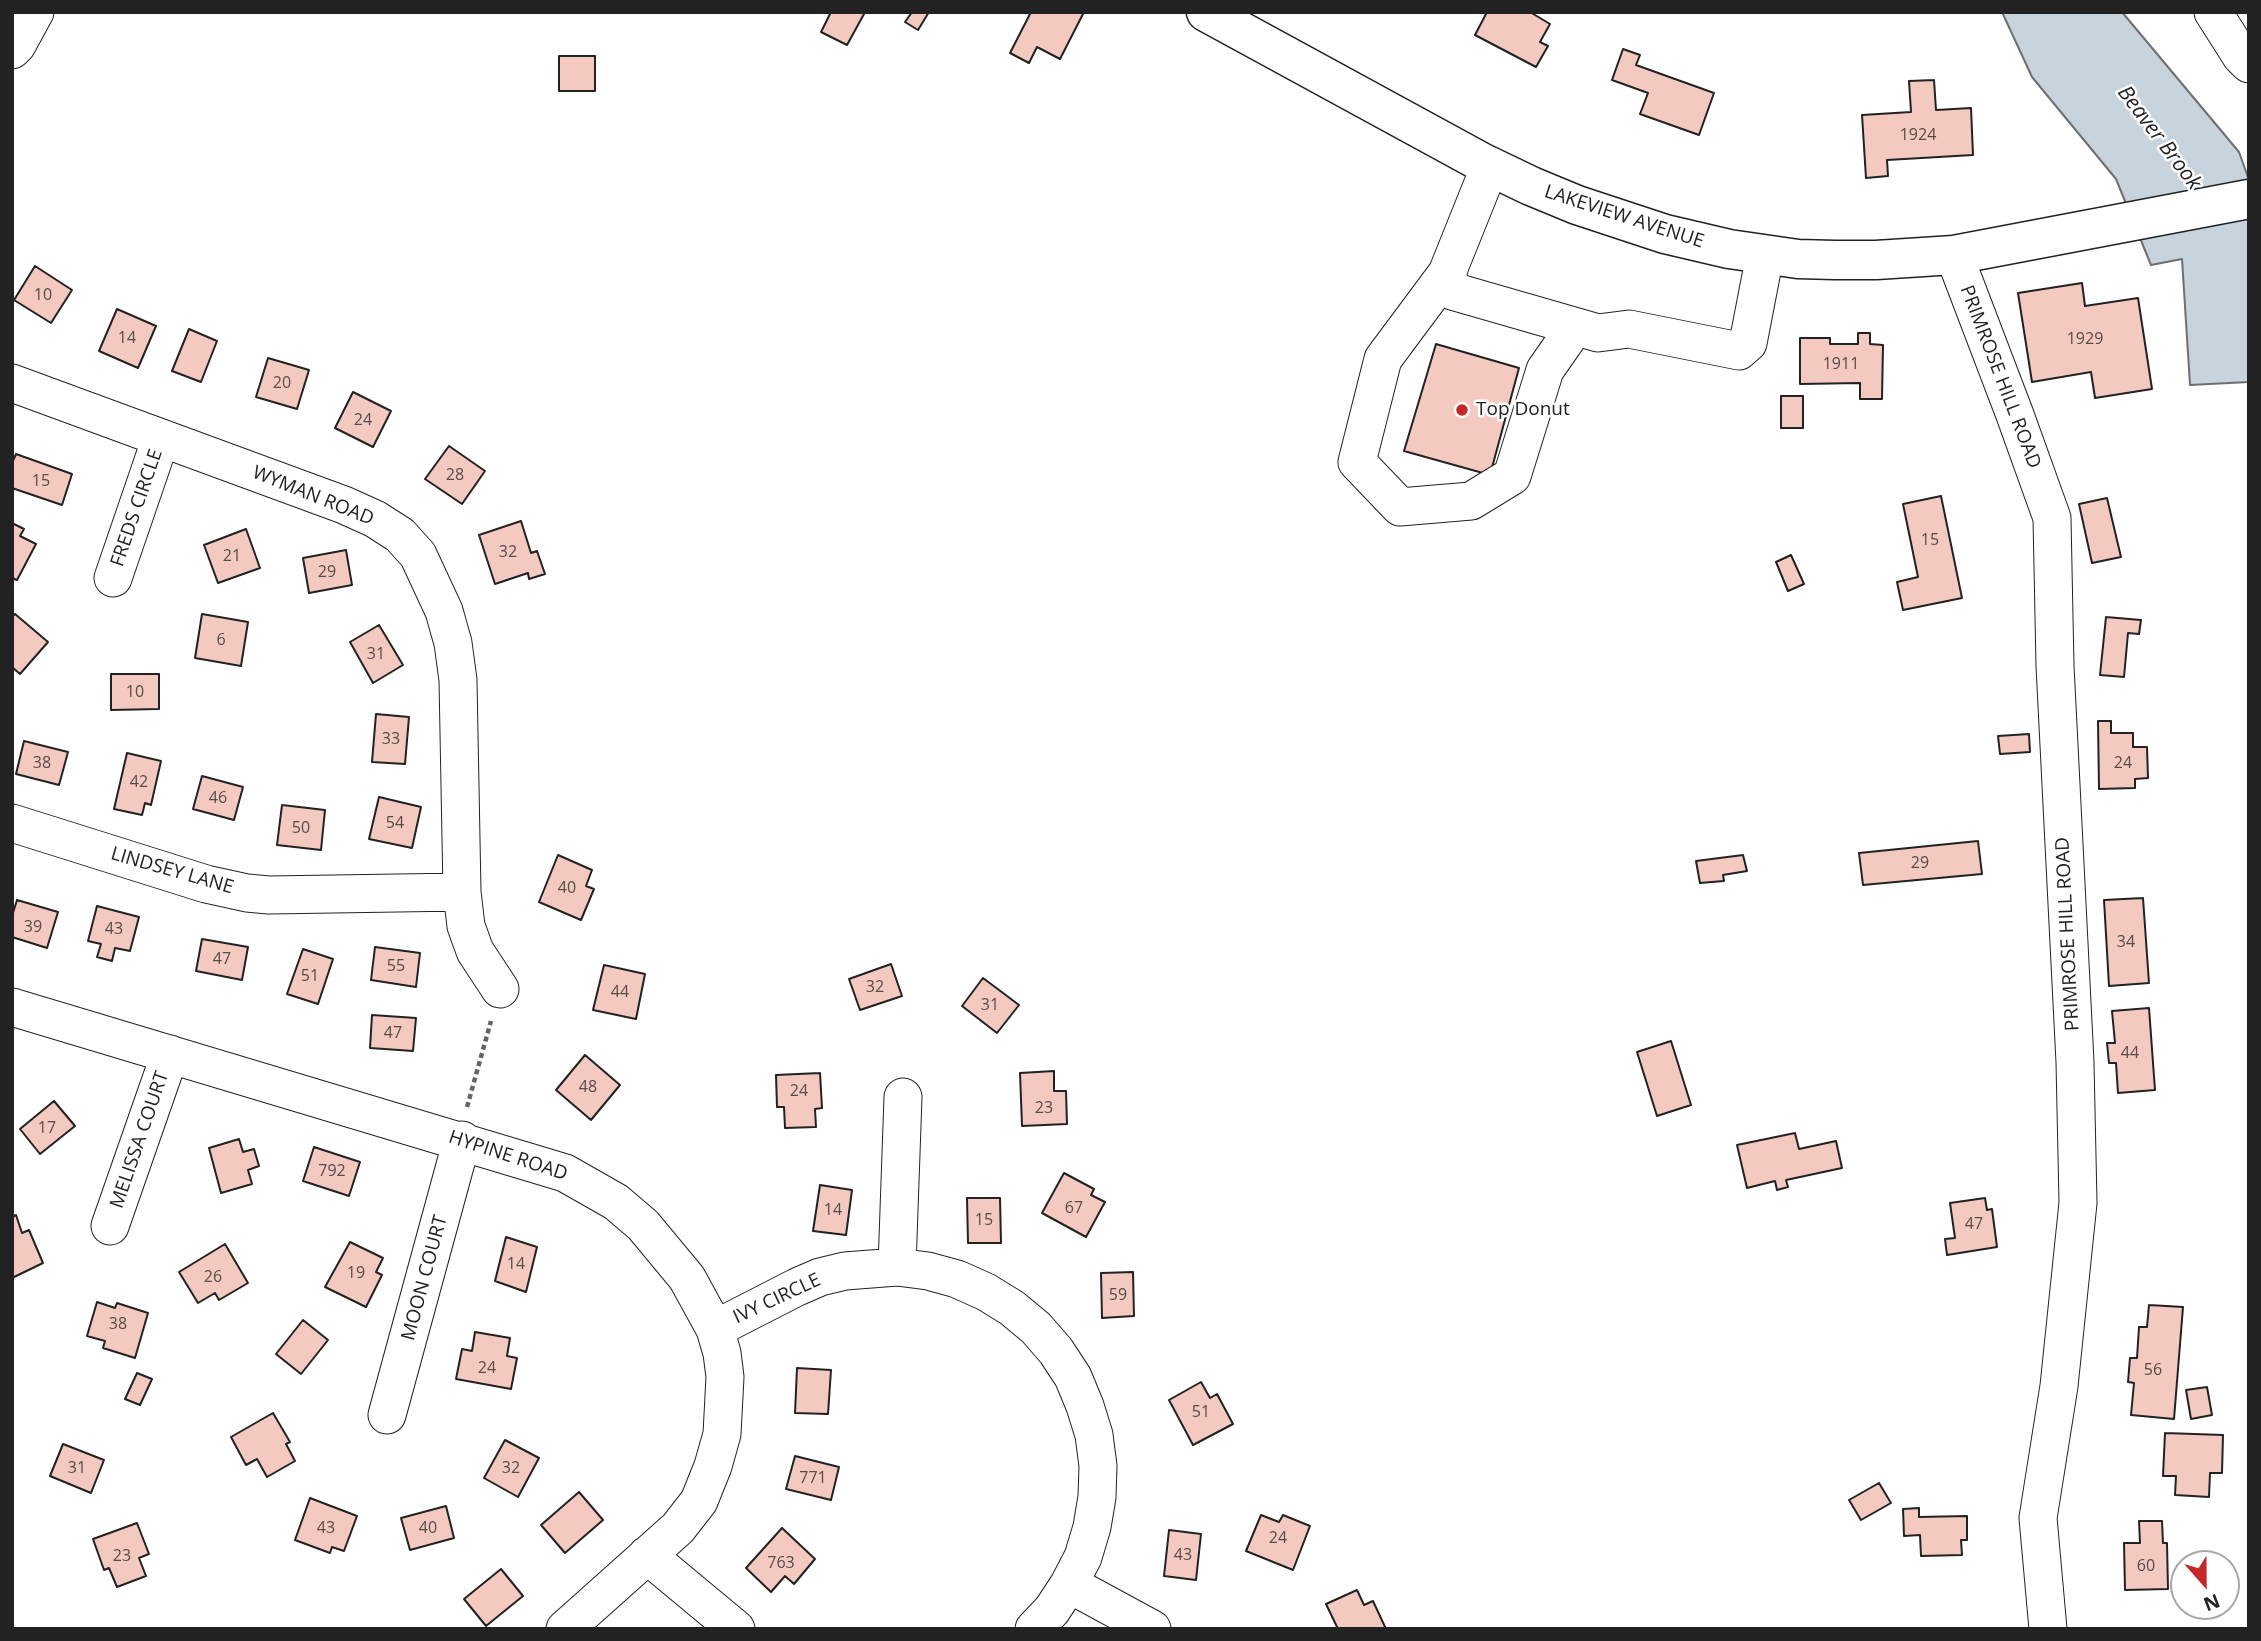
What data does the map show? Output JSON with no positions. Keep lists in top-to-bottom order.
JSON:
{
  "streets": {
    "main road": ["LAKEVIEW AVENUE"],
    "street": [
      "PRIMROSE HILL ROAD",
      "WYMAN ROAD",
      "FREDS CIRCLE",
      "LINDSEY LANE",
      "MELISSA COURT",
      "HYPINE ROAD",
      "MOON COURT",
      "IVY CIRCLE"
    ]
  },
  "crossings": [
    ["LAKEVIEW AVENUE", "PRIMROSE HILL ROAD"],
    ["WYMAN ROAD", "FREDS CIRCLE"],
    ["WYMAN ROAD", "LINDSEY LANE"],
    ["MELISSA COURT", "HYPINE ROAD"],
    ["HYPINE ROAD", "MOON COURT"],
    ["HYPINE ROAD", "IVY CIRCLE"]
  ],
  "water": ["Beaver Brook"],
  "places": ["Top Donut"],
  "house_numbers": [
    "1924",
    "10",
    "14",
    "1929",
    "1911",
    "20",
    "24",
    "28",
    "15",
    "15",
    "32",
    "21",
    "29",
    "6",
    "31",
    "10",
    "33",
    "38",
    "24",
    "42",
    "46",
    "54",
    "50",
    "29",
    "40",
    "39",
    "43",
    "34",
    "47",
    "55",
    "51",
    "32",
    "44",
    "31",
    "47",
    "44",
    "48",
    "24",
    "23",
    "17",
    "792",
    "67",
    "14",
    "15",
    "47",
    "14",
    "19",
    "26",
    "59",
    "38",
    "24",
    "56",
    "51",
    "31",
    "32",
    "771",
    "43",
    "40",
    "24",
    "43",
    "23",
    "763",
    "60"
  ],
  "north": "bottom"
}
